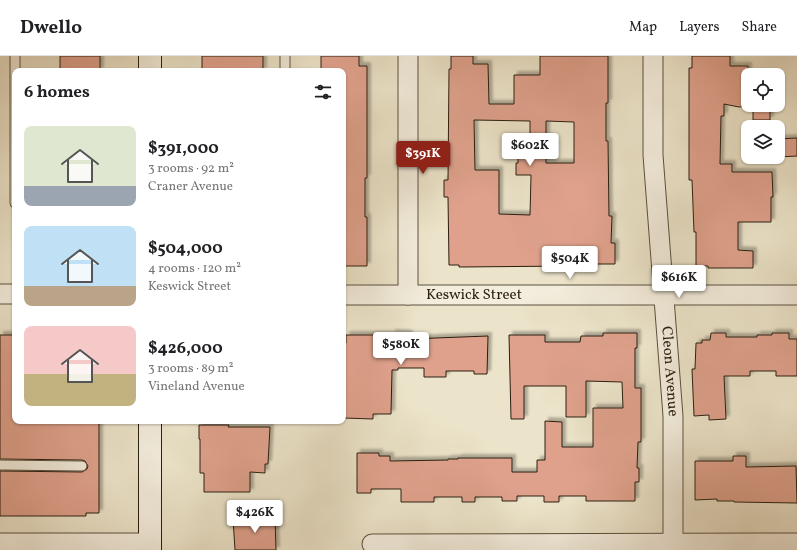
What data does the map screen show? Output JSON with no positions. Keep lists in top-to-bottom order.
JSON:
{
  "streets": {
    "street": ["Keswick Street", "Cleon Avenue"]
  },
  "crossings": [
    ["Keswick Street", "Cleon Avenue"]
  ],
  "page": {
    "header": "Dwello",
    "nav": ["Map", "Layers", "Share"],
    "heading": "6 homes",
    "list": [
      {
        "name": "$391,000",
        "note": "3 rooms · 92 m² · Craner Avenue"
      },
      {
        "name": "$504,000",
        "note": "4 rooms · 120 m² · Keswick Street"
      },
      {
        "name": "$426,000",
        "note": "3 rooms · 89 m² · Vineland Avenue"
      }
    ],
    "price": [
      "$602K",
      "$391K",
      "$504K",
      "$616K",
      "$580K",
      "$426K"
    ]
  }
}
